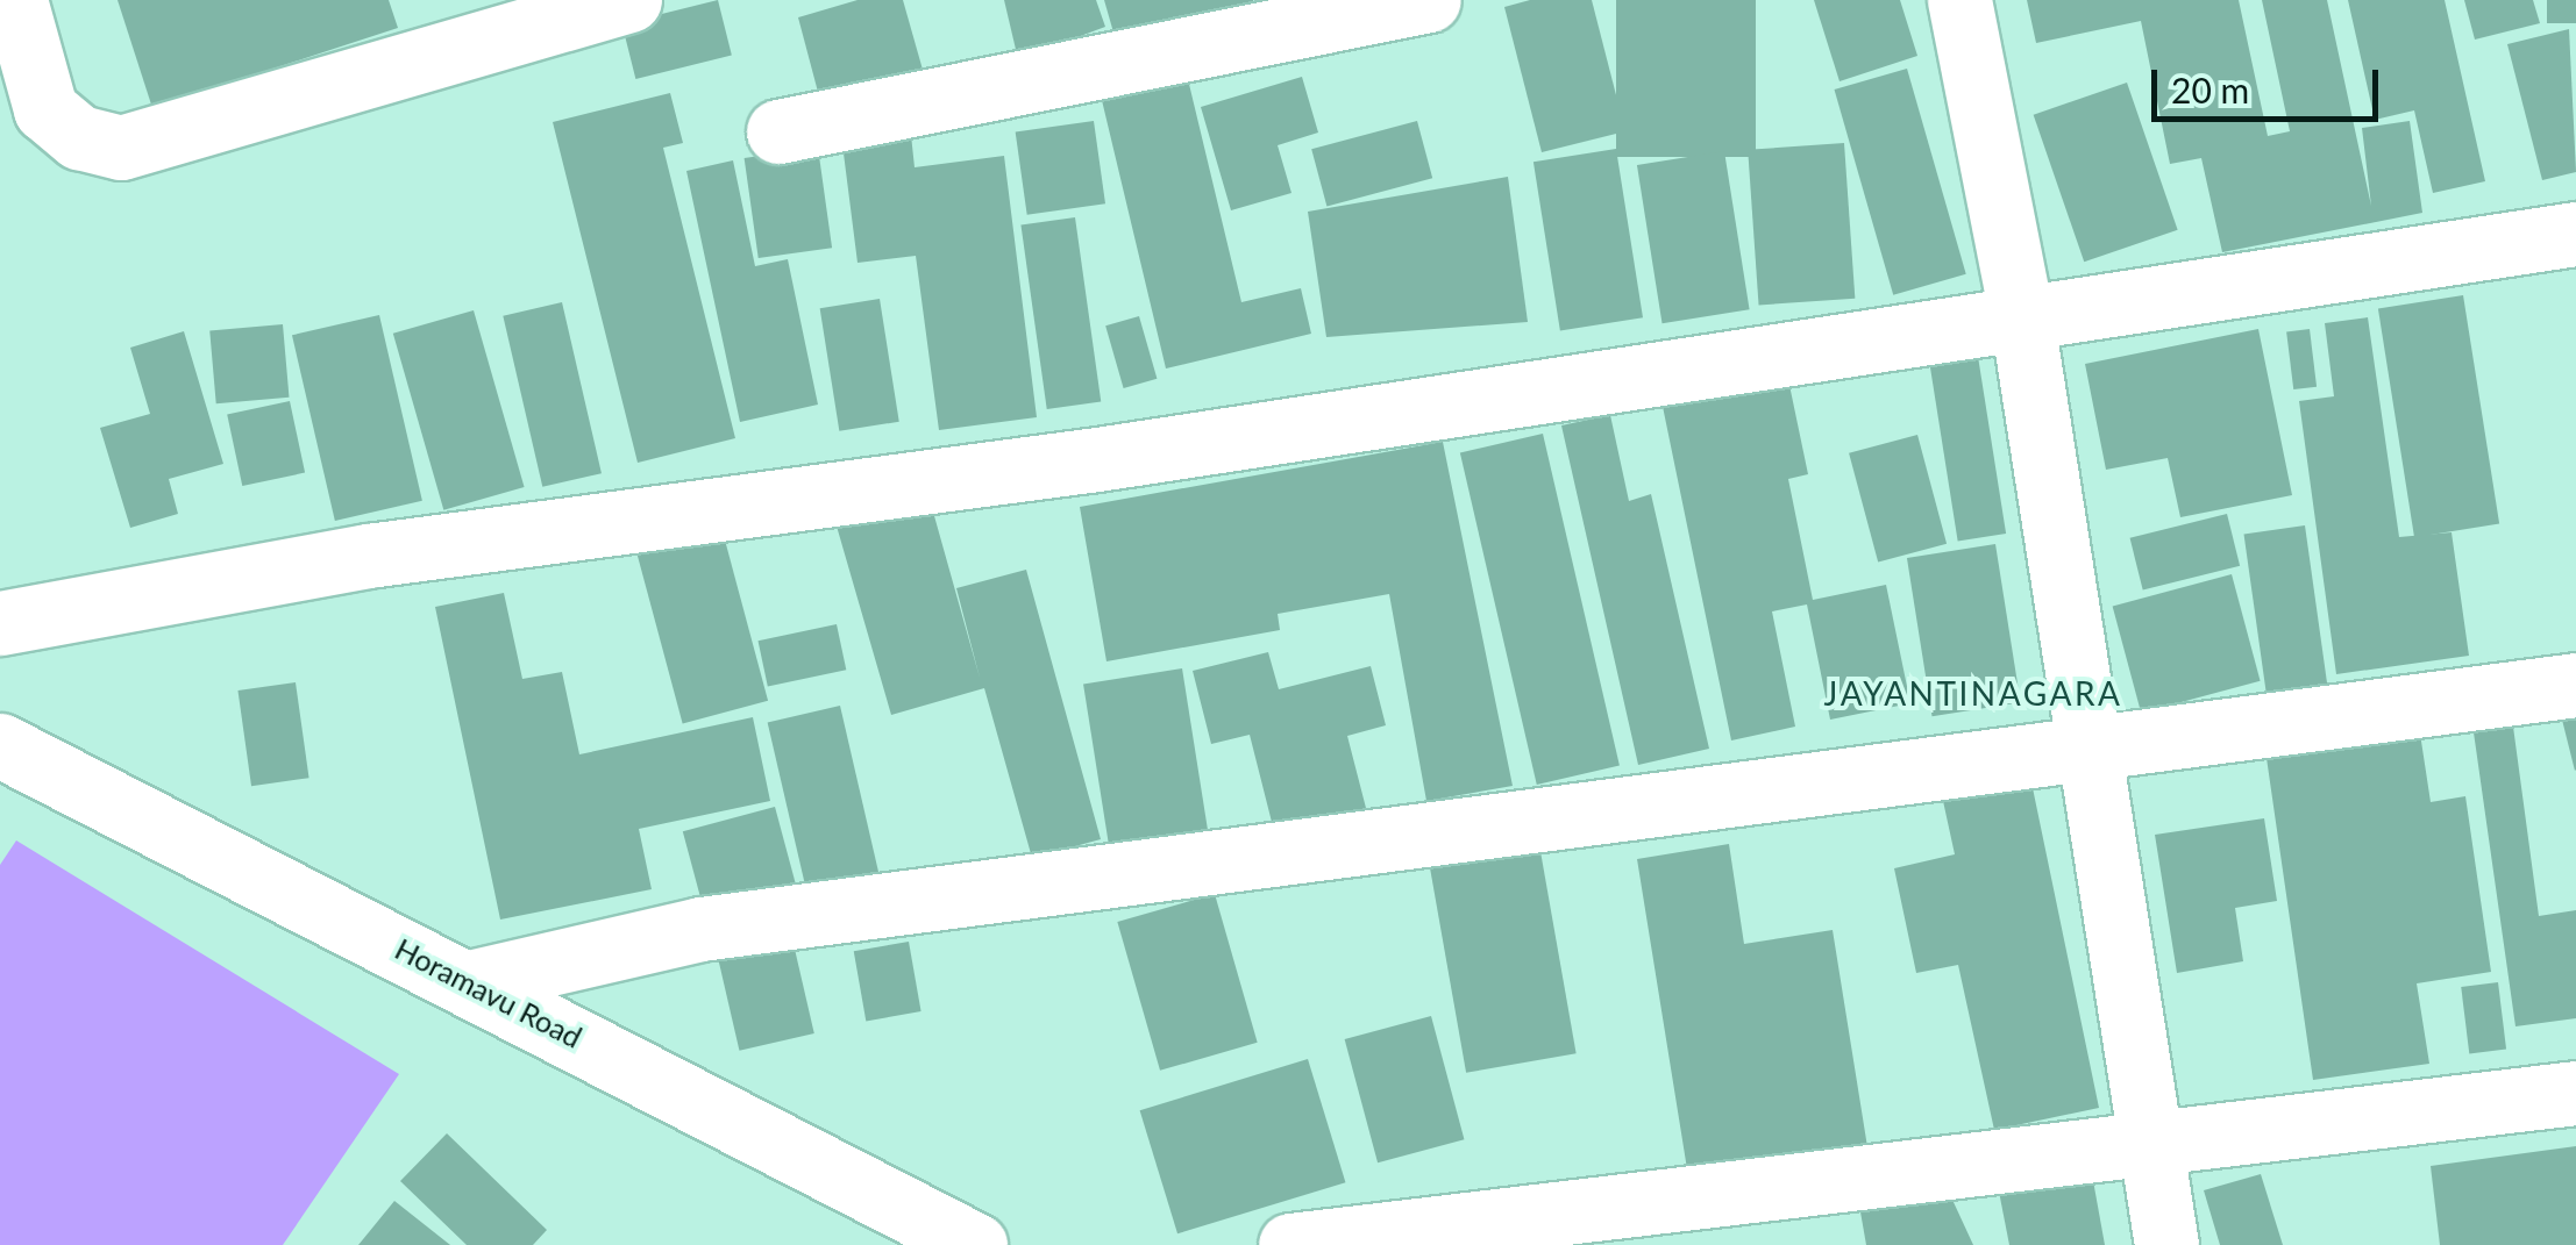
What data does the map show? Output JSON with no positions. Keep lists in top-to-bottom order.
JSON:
{
  "streets": {
    "street": ["Horamavu Road"]
  },
  "districts": ["JAYANTINAGARA"],
  "scale_bar": "20 m"
}
